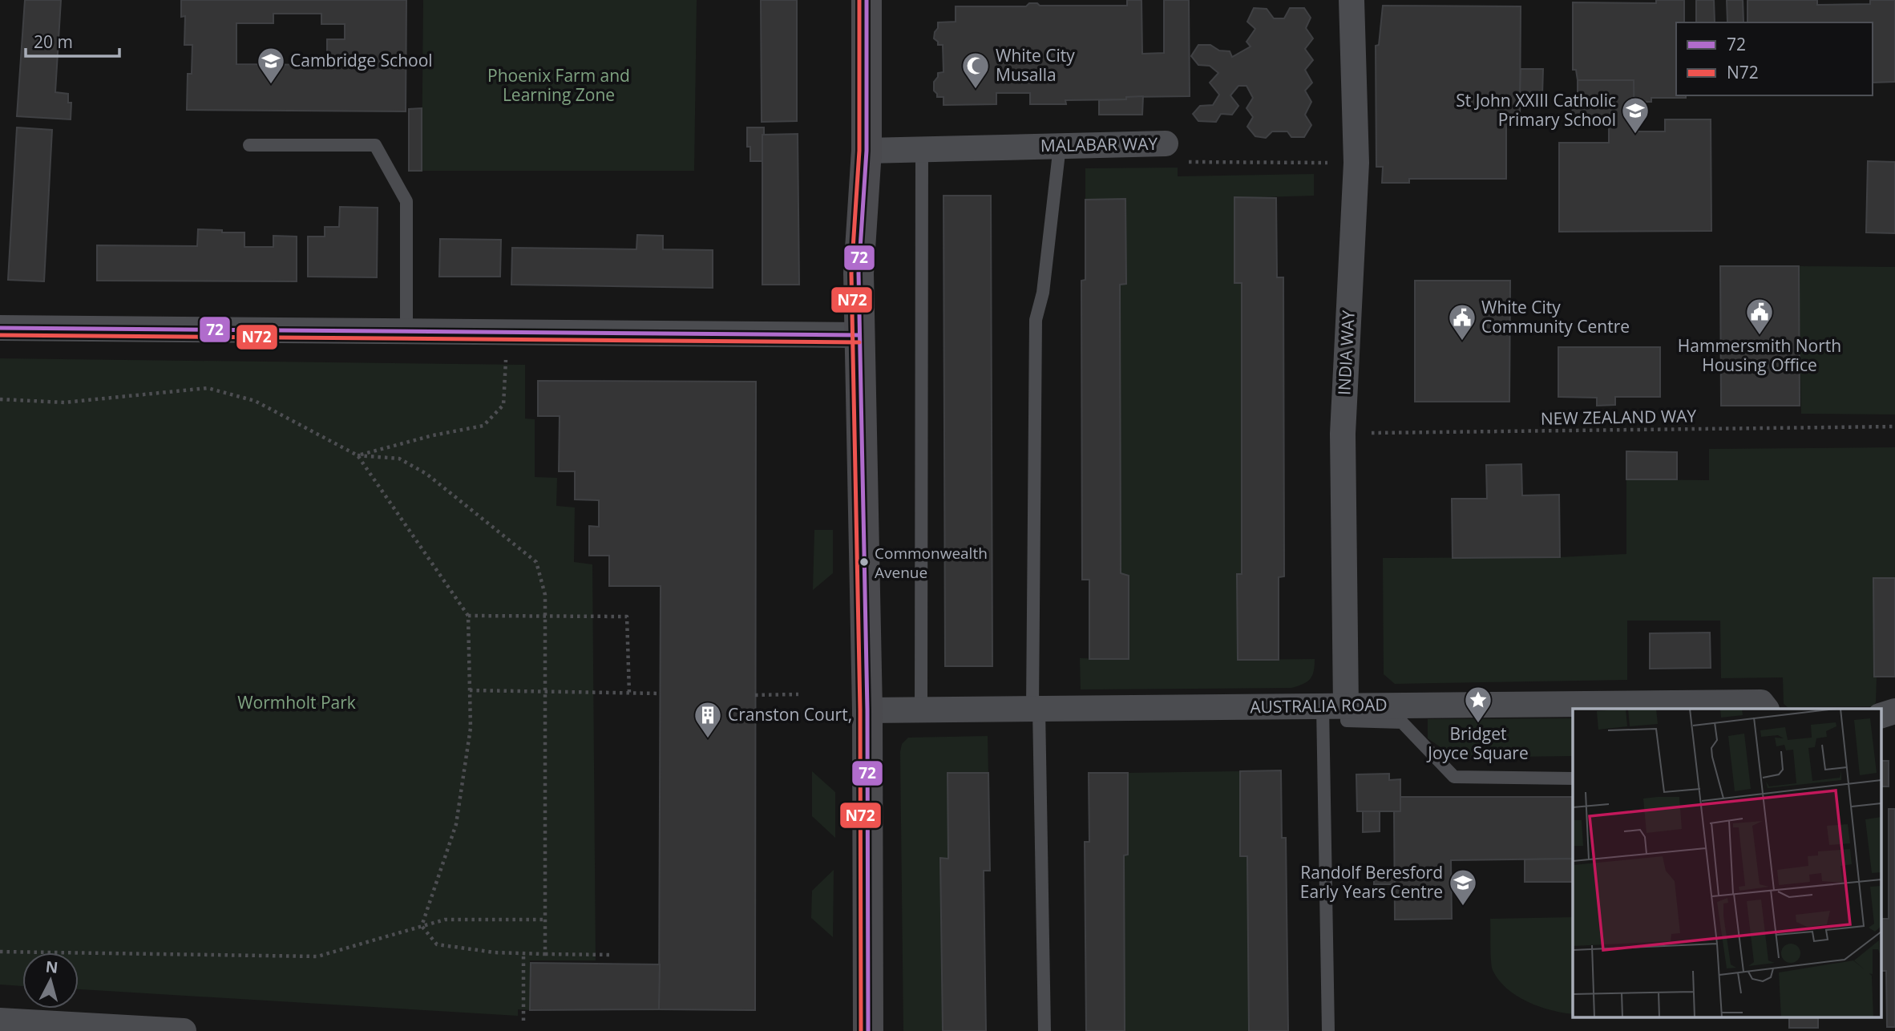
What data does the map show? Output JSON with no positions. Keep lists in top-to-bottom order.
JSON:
{
  "streets": {
    "street": ["MALABAR WAY", "INDIA WAY", "AUSTRALIA ROAD"],
    "path": ["NEW ZEALAND WAY"]
  },
  "crossings": [
    ["MALABAR WAY", "INDIA WAY"],
    ["INDIA WAY", "NEW ZEALAND WAY"],
    ["INDIA WAY", "AUSTRALIA ROAD"]
  ],
  "parks": ["Phoenix Farm and Learning Zone", "Wormholt Park"],
  "places": {
    "school or university": ["Cambridge School", "St John XXIII Catholic Primary School", "Randolf Beresford Early Years Centre"],
    "mosque": ["White City Musalla"],
    "public building": ["Hammersmith North Housing Office", "White City Community Centre"],
    "other": ["Commonwealth Avenue"],
    "place": ["Bridget Joyce Square"],
    "building": ["Cranston Court,"]
  },
  "lines": ["transit line 72", "transit line N72"],
  "legend": ["72", "N72"],
  "scale_bar": "20 m",
  "north": "top"
}
